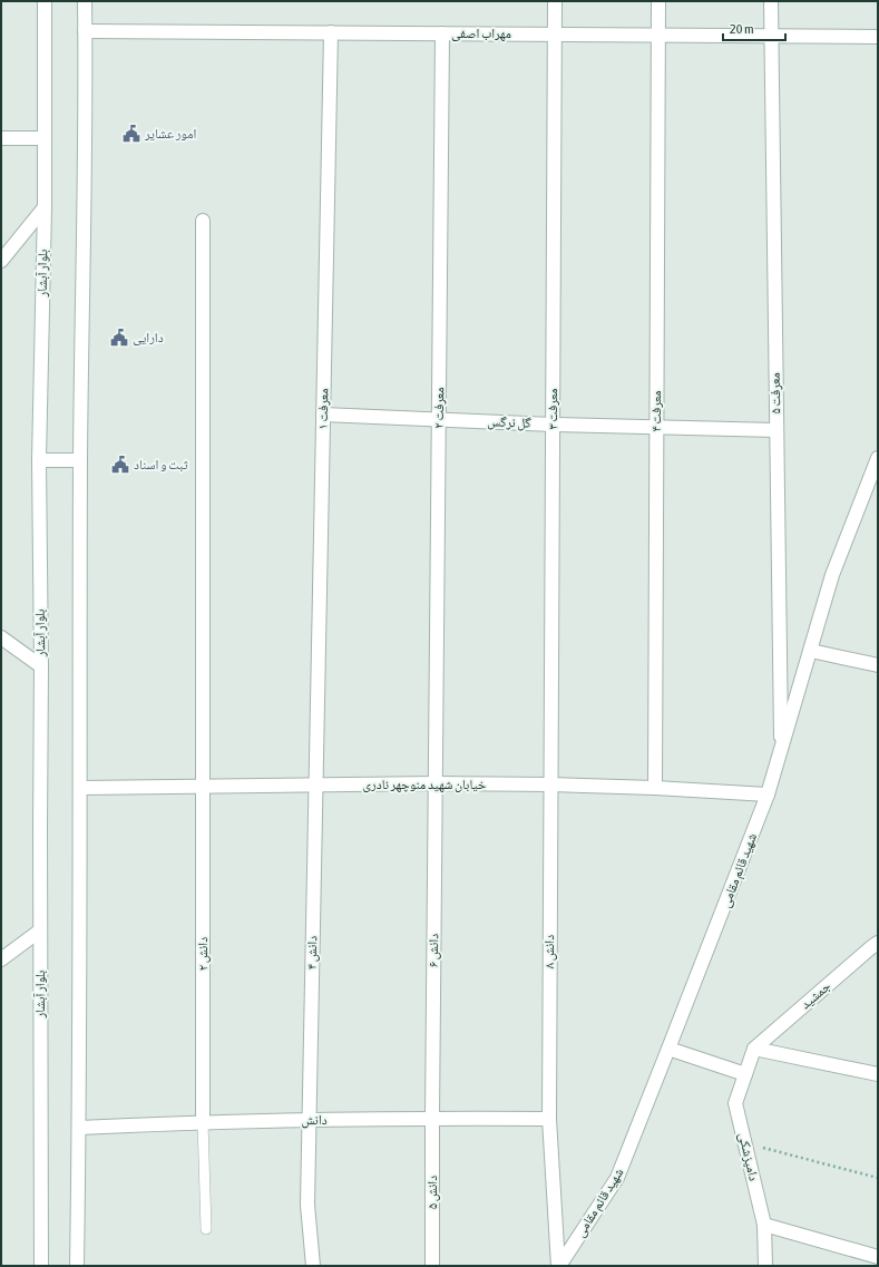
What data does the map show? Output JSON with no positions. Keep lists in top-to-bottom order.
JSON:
{
  "streets": {
    "street": [
      "مهراب اصفی",
      "بلوار آبشار",
      "معرفت ۵",
      "معرفت ۲",
      "معرفت ۱",
      "معرفت ۳",
      "معرفت ۴",
      "گل نرگس",
      "خیابان شهید منوچهر نادری",
      "شهید قائم مقامی",
      "دانش ۶",
      "دانش ۸",
      "دانش ۴",
      "دانش ۲",
      "جمشید",
      "دانش",
      "دامپزشکی",
      "دانش ۵"
    ]
  },
  "crossings": [
    ["مهراب اصفی", "معرفت ۵"],
    ["مهراب اصفی", "معرفت ۲"],
    ["مهراب اصفی", "معرفت ۱"],
    ["مهراب اصفی", "معرفت ۳"],
    ["مهراب اصفی", "معرفت ۴"],
    ["معرفت ۵", "گل نرگس"],
    ["معرفت ۵", "شهید قائم مقامی"],
    ["معرفت ۲", "گل نرگس"],
    ["معرفت ۲", "خیابان شهید منوچهر نادری"],
    ["معرفت ۲", "دانش ۶"],
    ["معرفت ۱", "گل نرگس"],
    ["معرفت ۱", "خیابان شهید منوچهر نادری"],
    ["معرفت ۱", "دانش ۴"],
    ["معرفت ۳", "گل نرگس"],
    ["معرفت ۳", "خیابان شهید منوچهر نادری"],
    ["معرفت ۳", "دانش ۸"],
    ["معرفت ۴", "گل نرگس"],
    ["معرفت ۴", "خیابان شهید منوچهر نادری"],
    ["خیابان شهید منوچهر نادری", "شهید قائم مقامی"],
    ["خیابان شهید منوچهر نادری", "دانش ۶"],
    ["خیابان شهید منوچهر نادری", "دانش ۸"],
    ["خیابان شهید منوچهر نادری", "دانش ۴"],
    ["خیابان شهید منوچهر نادری", "دانش ۲"],
    ["شهید قائم مقامی", "دانش ۸"],
    ["دانش ۶", "دانش"],
    ["دانش ۶", "دانش ۵"],
    ["دانش ۸", "دانش"],
    ["دانش ۴", "دانش"],
    ["دانش ۲", "دانش"],
    ["جمشید", "دامپزشکی"],
    ["دانش", "دانش ۵"]
  ],
  "places": {
    "public building": ["امور عشایر", "دارایی", "ثبت و اسناد"]
  },
  "scale_bar": "20 m"
}
